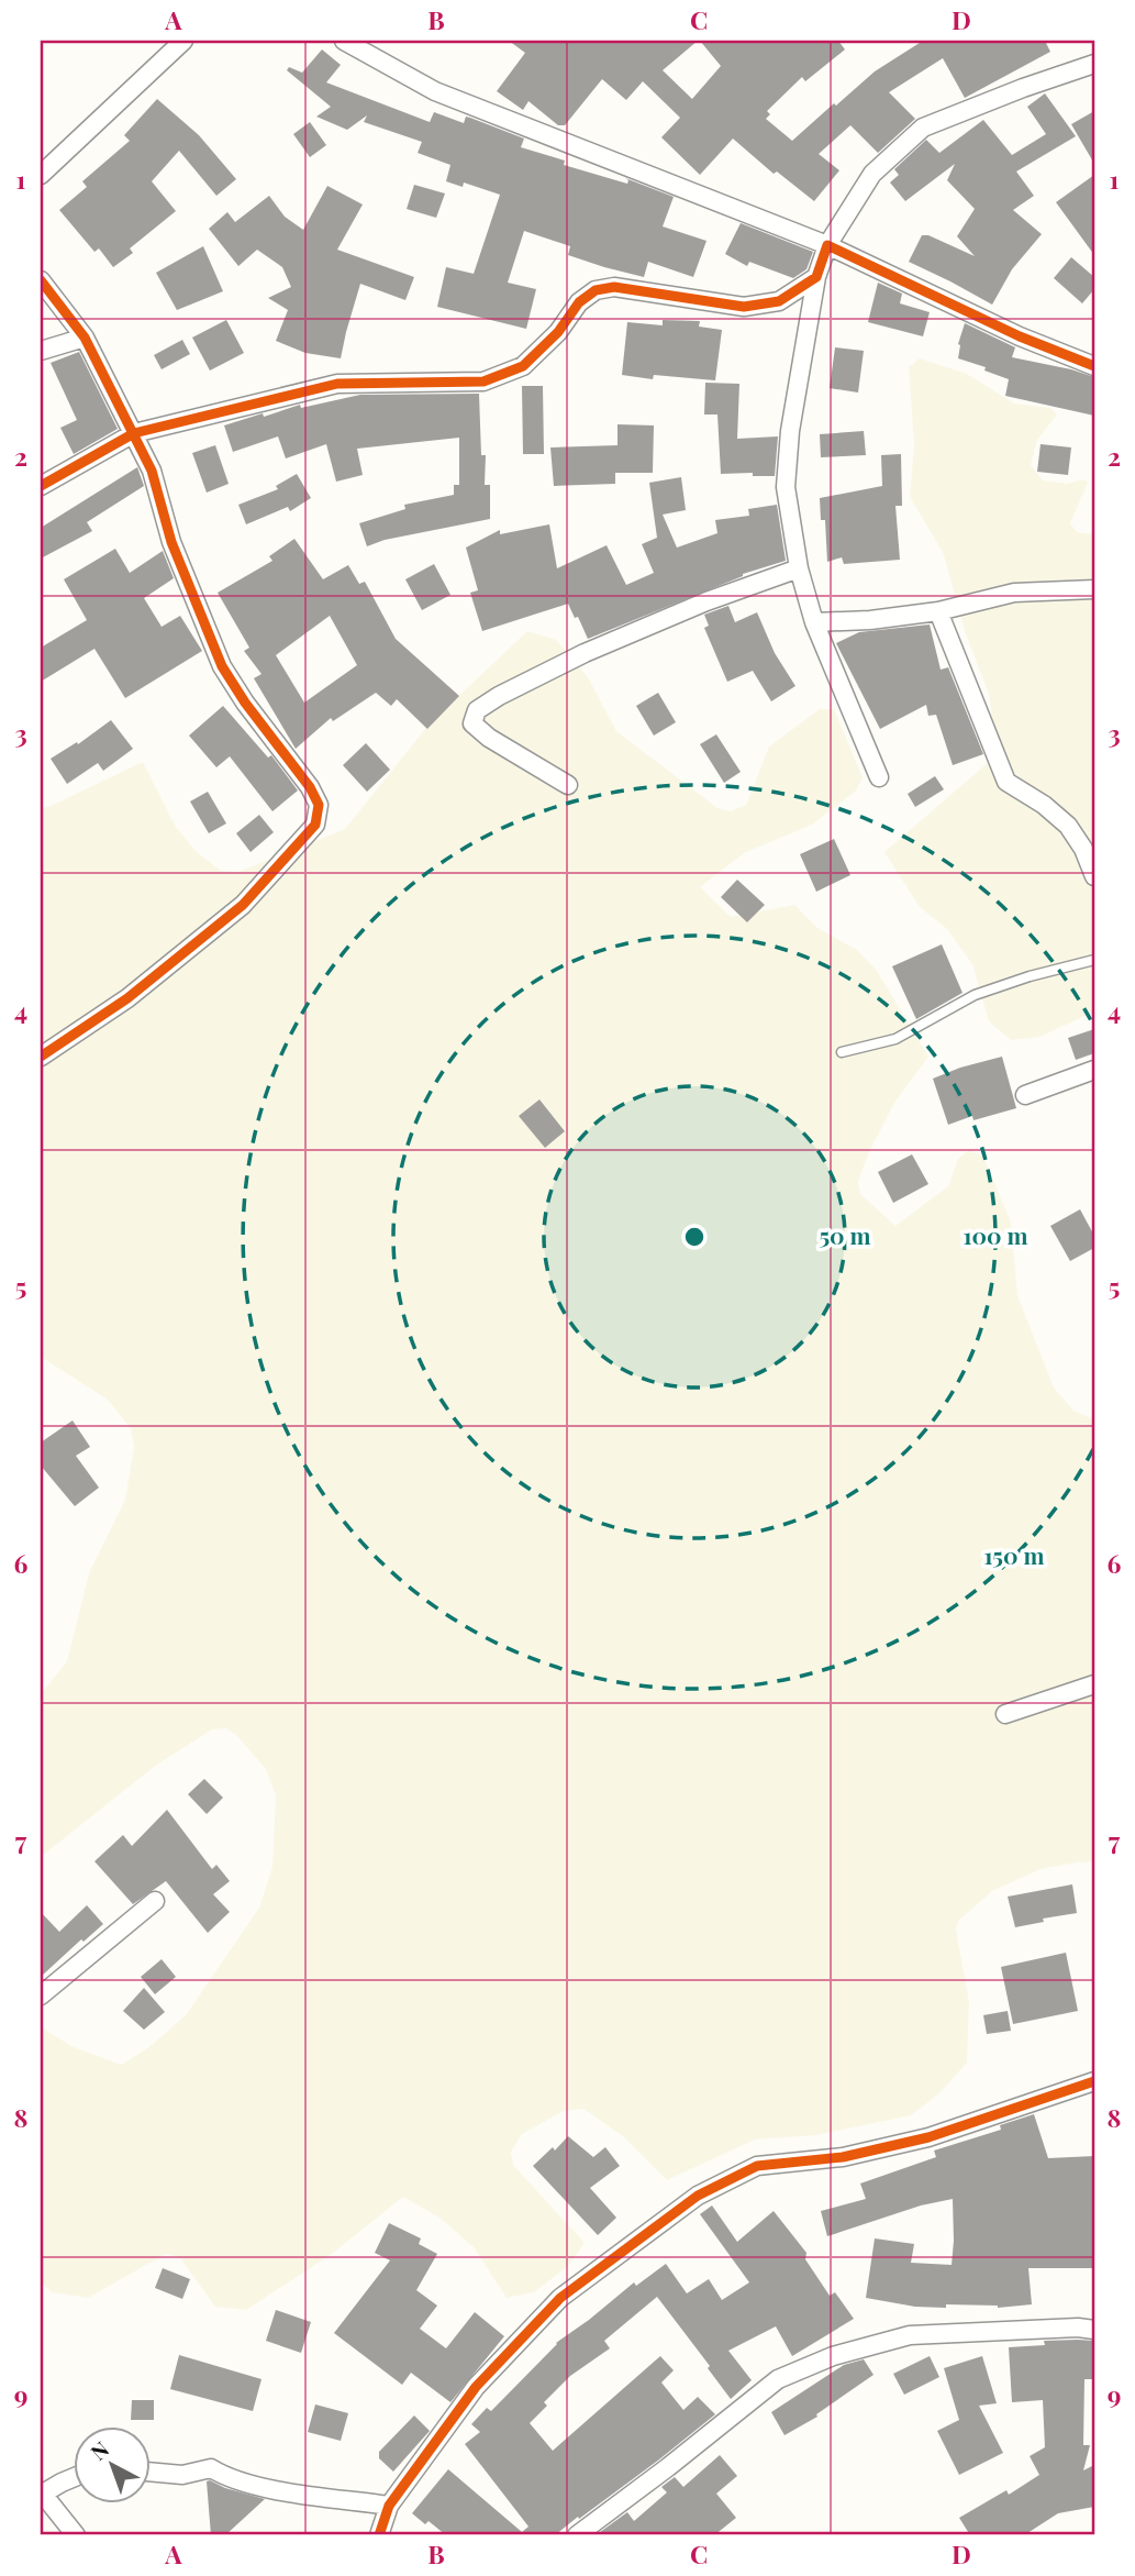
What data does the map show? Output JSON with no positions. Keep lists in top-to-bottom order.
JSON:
{
  "north": "top left",
  "grid": {
    "columns": [
      "A",
      "B",
      "C",
      "D"
    ],
    "rows": [
      "1",
      "2",
      "3",
      "4",
      "5",
      "6",
      "7",
      "8",
      "9"
    ]
  },
  "rings": ["50 m", "100 m", "150 m"]
}
